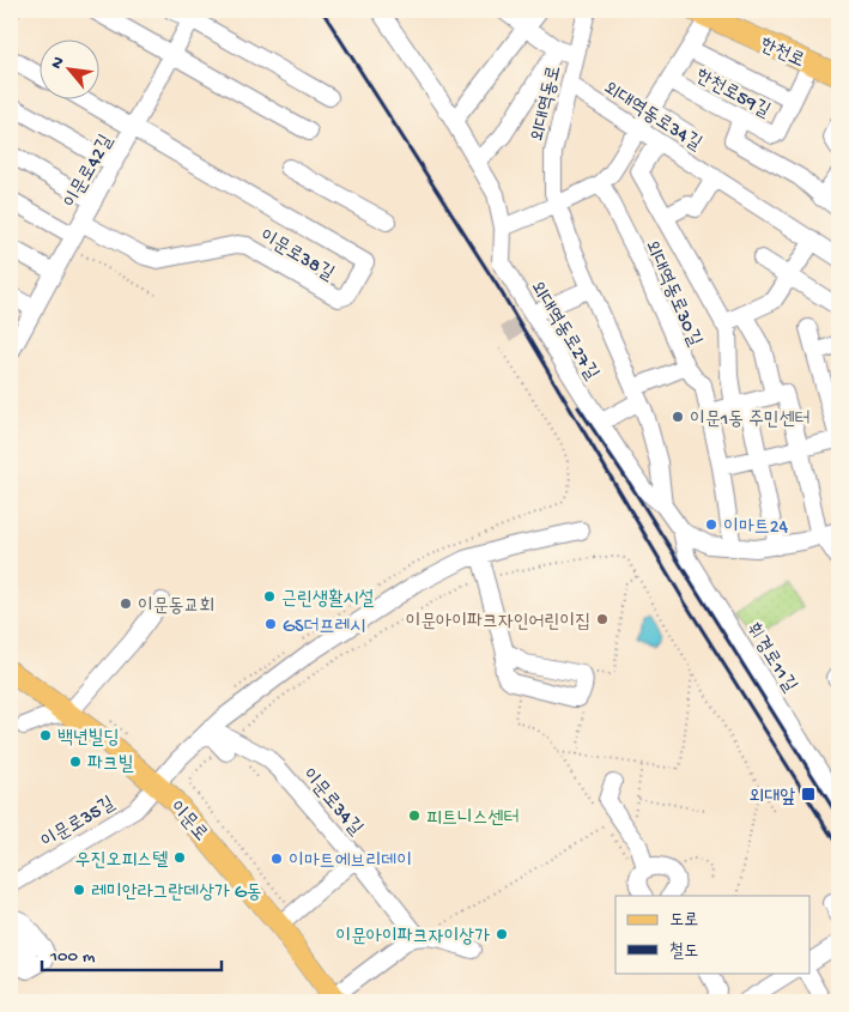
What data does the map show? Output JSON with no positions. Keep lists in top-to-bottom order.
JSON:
{
  "streets": {
    "main road": ["한천로", "이문로"],
    "street": [
      "한천로59길",
      "외대역동로",
      "외대역동로34길",
      "이문로42길",
      "이문로38길",
      "외대역동로30길",
      "외대역동로27길",
      "휘경로11길",
      "이문로34길",
      "이문로35길"
    ]
  },
  "crossings": [
    ["한천로", "한천로59길"],
    ["외대역동로", "외대역동로34길"],
    ["외대역동로", "외대역동로30길"],
    ["외대역동로", "외대역동로27길"],
    ["외대역동로", "휘경로11길"],
    ["이문로42길", "이문로38길"],
    ["이문로34길", "이문로"],
    ["이문로34길", "이문로35길"],
    ["이문로", "이문로35길"]
  ],
  "places": {
    "other": [
      "이문1동 주민센터",
      "이마트24",
      "근린생활시설",
      "이문동교회",
      "이문아이파크자인어린이집",
      "GS더프레시",
      "백년빌딩",
      "파크빌",
      "피트니스센터",
      "우진오피스텔",
      "이마트에브리데이",
      "레미안라그란데상가 G동",
      "이문아이파크자이상가"
    ],
    "transit": ["외대앞"]
  },
  "legend": ["도로", "철도"],
  "scale_bar": "100 m",
  "north": "top left"
}
